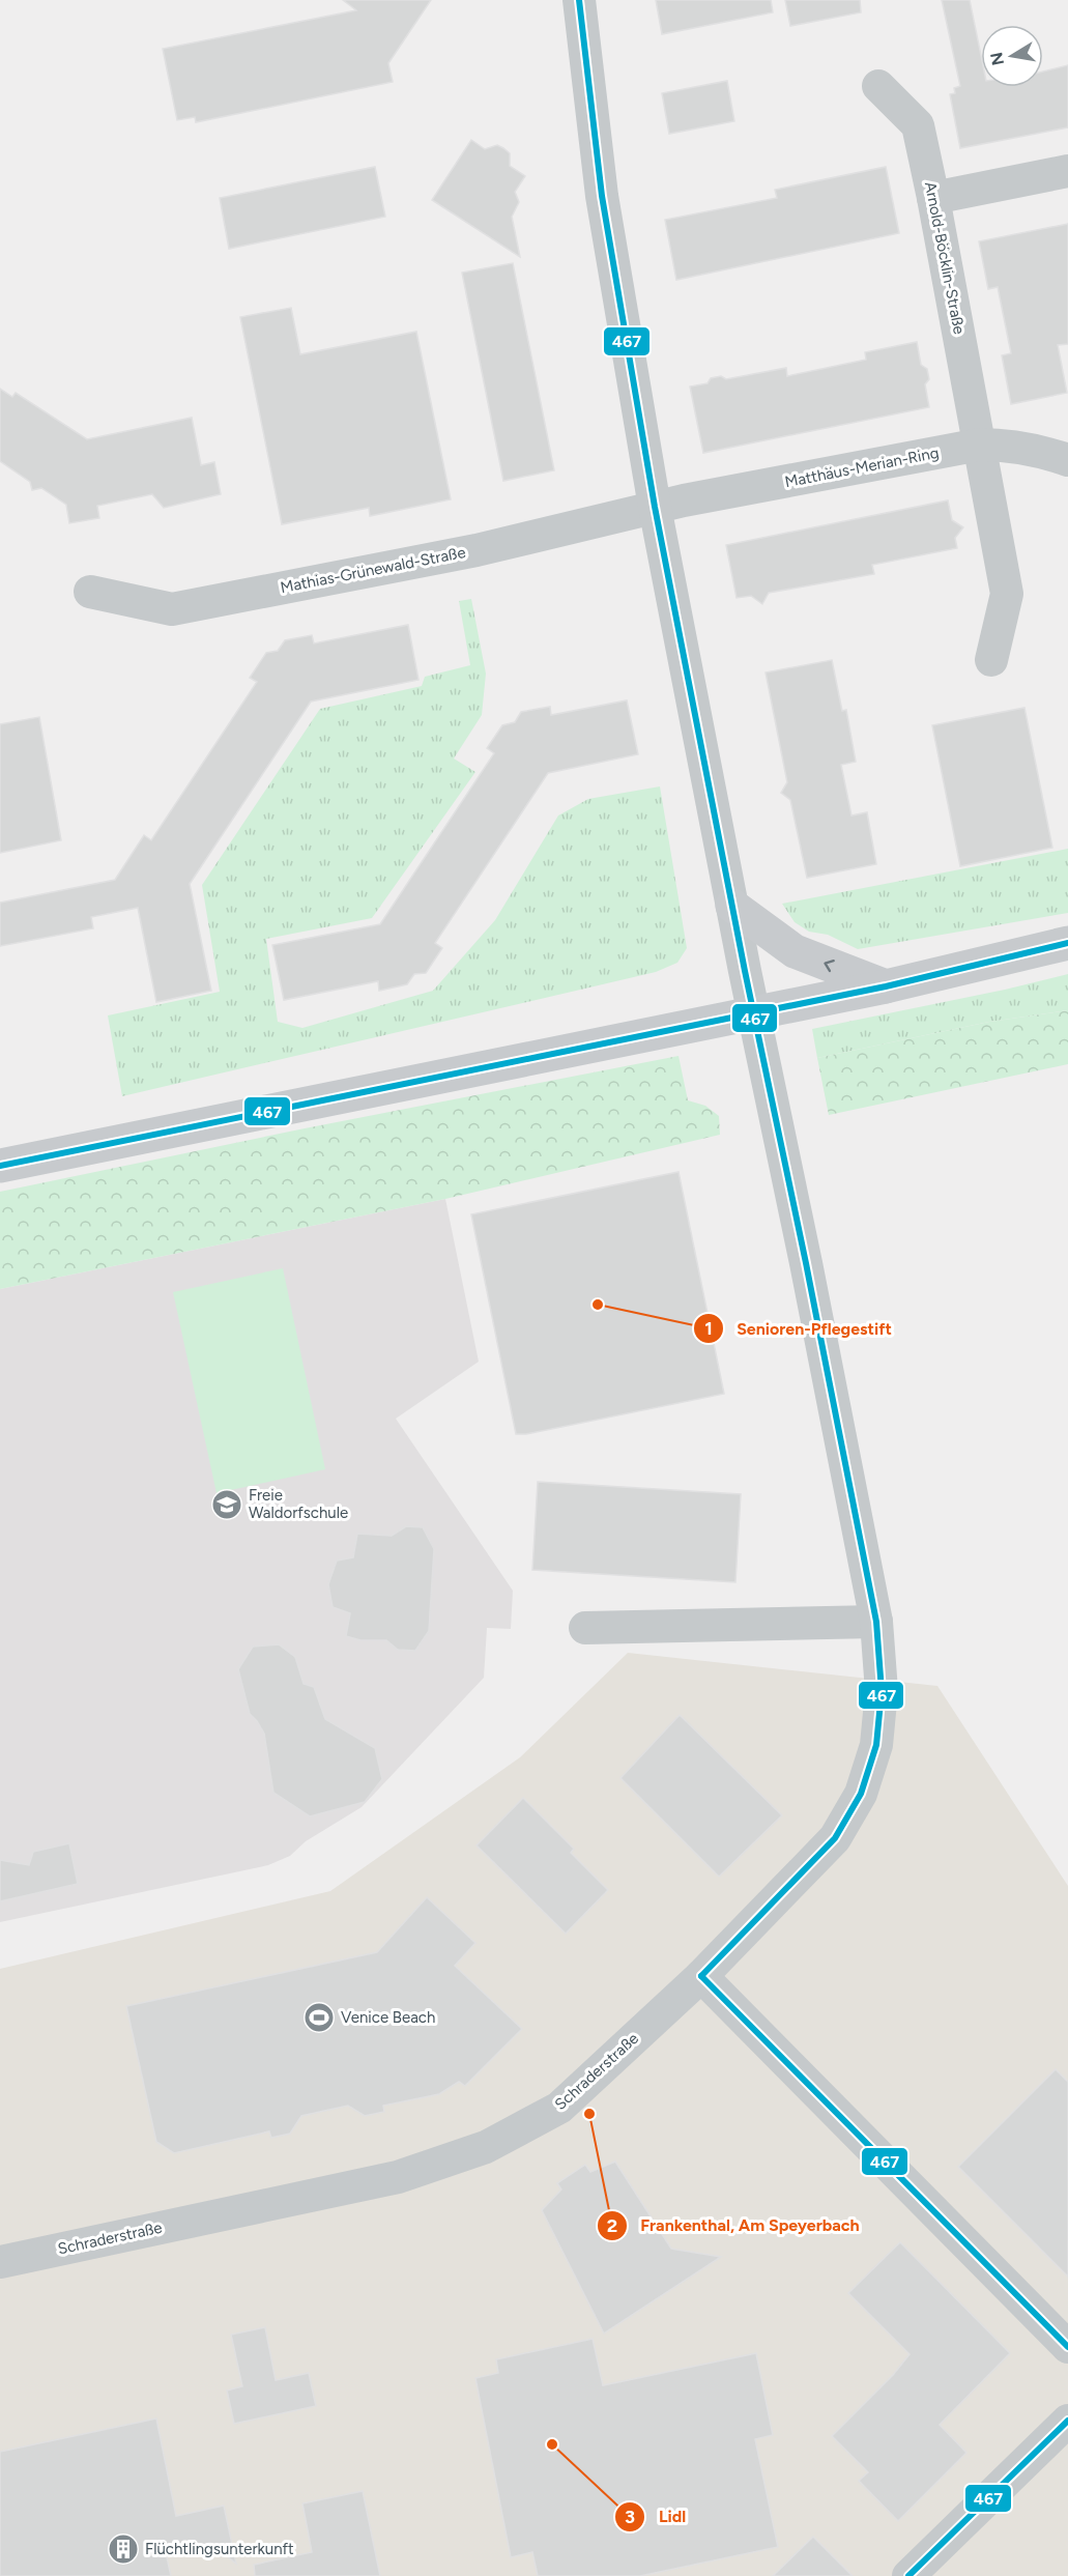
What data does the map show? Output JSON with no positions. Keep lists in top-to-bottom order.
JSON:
{
  "streets": {
    "street": [
      "Arnold-Böcklin-Straße",
      "Matthäus-Merian-Ring",
      "Mathias-Grünewald-Straße",
      "Schraderstraße"
    ]
  },
  "crossings": [
    ["Arnold-Böcklin-Straße", "Matthäus-Merian-Ring"],
    ["Matthäus-Merian-Ring", "Mathias-Grünewald-Straße"],
    ["Matthäus-Merian-Ring", "Schraderstraße"],
    ["Mathias-Grünewald-Straße", "Schraderstraße"]
  ],
  "places": {
    "other": ["Senioren-Pflegestift", "Frankenthal, Am Speyerbach", "Lidl"],
    "school or university": ["Freie Waldorfschule"],
    "sports": ["Venice Beach"],
    "building": ["Flüchtlingsunterkunft"]
  },
  "lines": ["transit line 467"],
  "north": "left"
}
